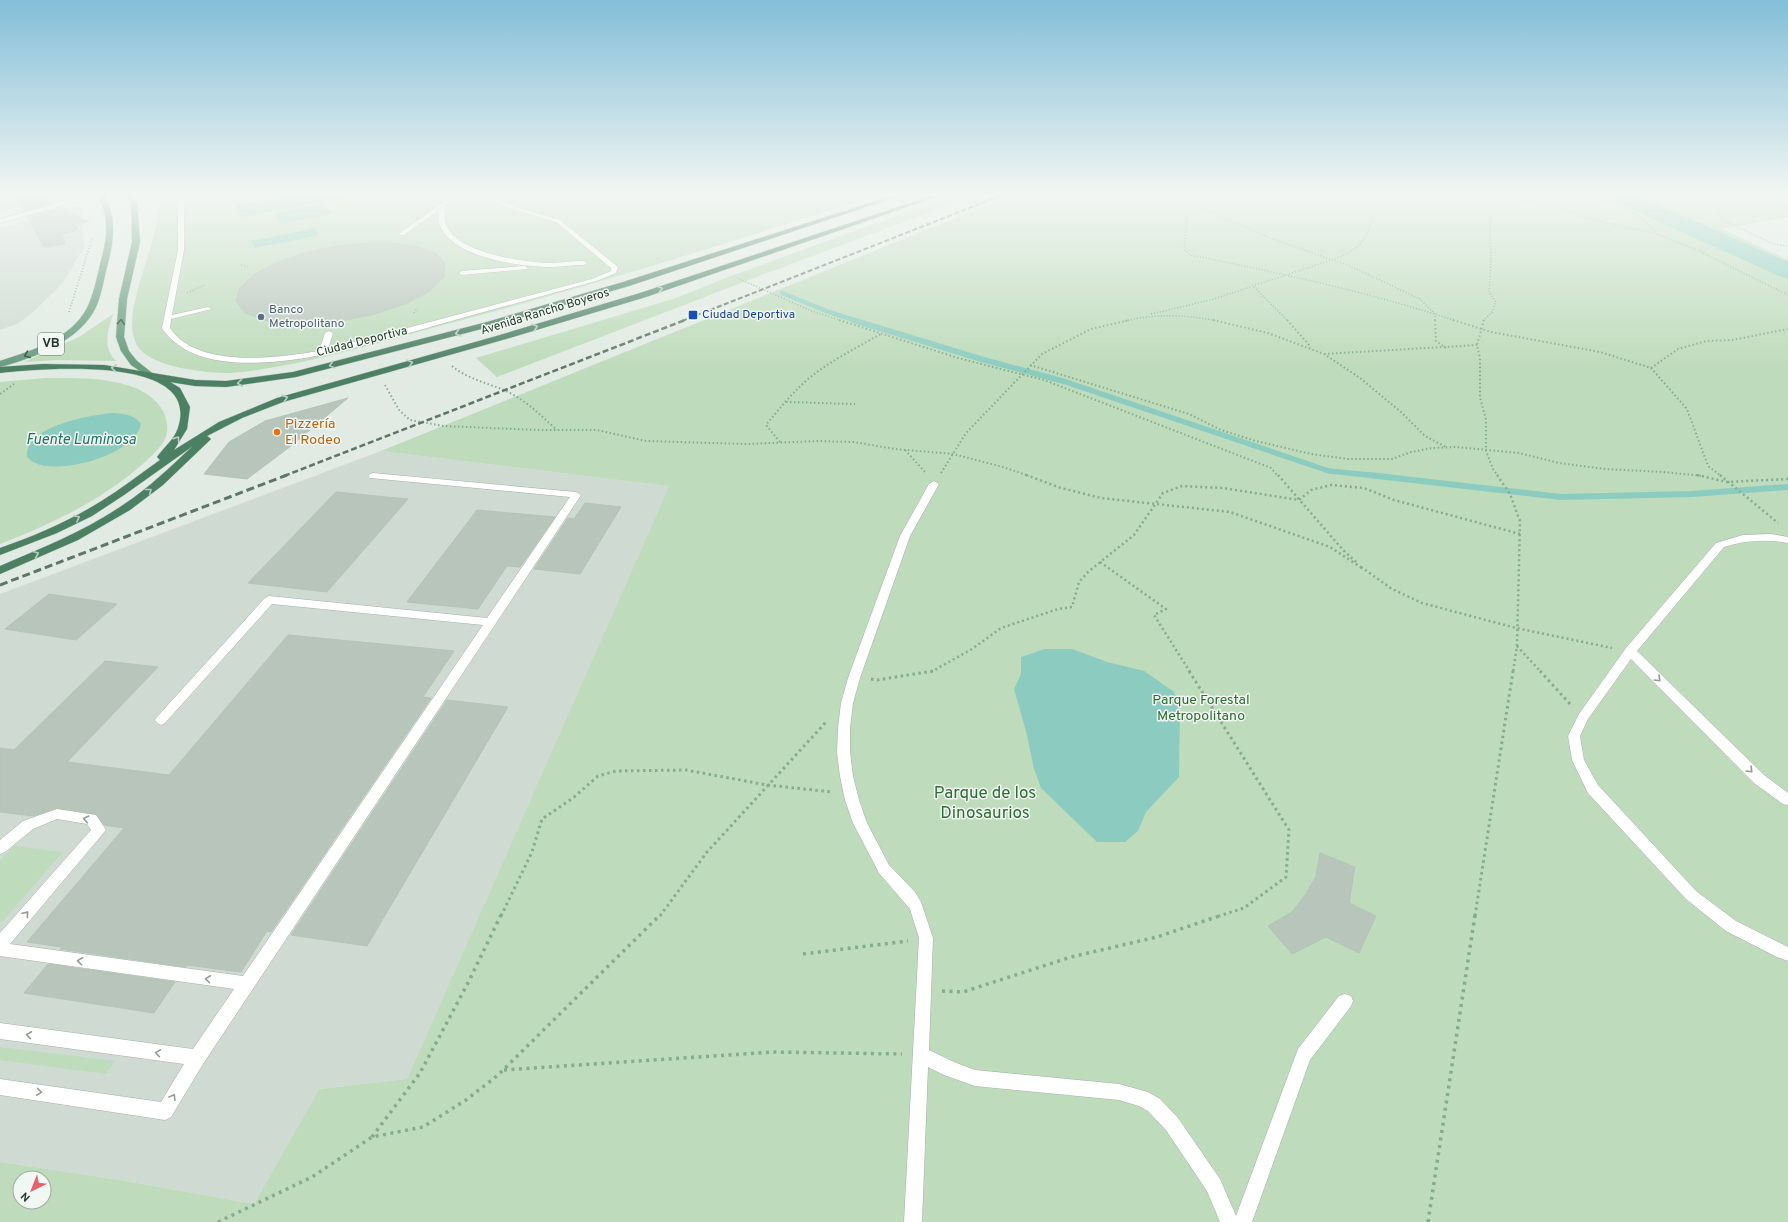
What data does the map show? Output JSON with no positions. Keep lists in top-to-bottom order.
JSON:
{
  "streets": {
    "highway": ["Avenida Rancho Boyeros"],
    "main road": ["VB"],
    "lane": ["Ciudad Deportiva"]
  },
  "water": ["Fuente Luminosa"],
  "parks": ["Parque Forestal Metropolitano", "Parque de los Dinosaurios"],
  "places": {
    "transit": ["Ciudad Deportiva"],
    "other": ["Banco Metropolitano", "Pizzería El Rodeo"]
  },
  "north": "bottom left"
}
